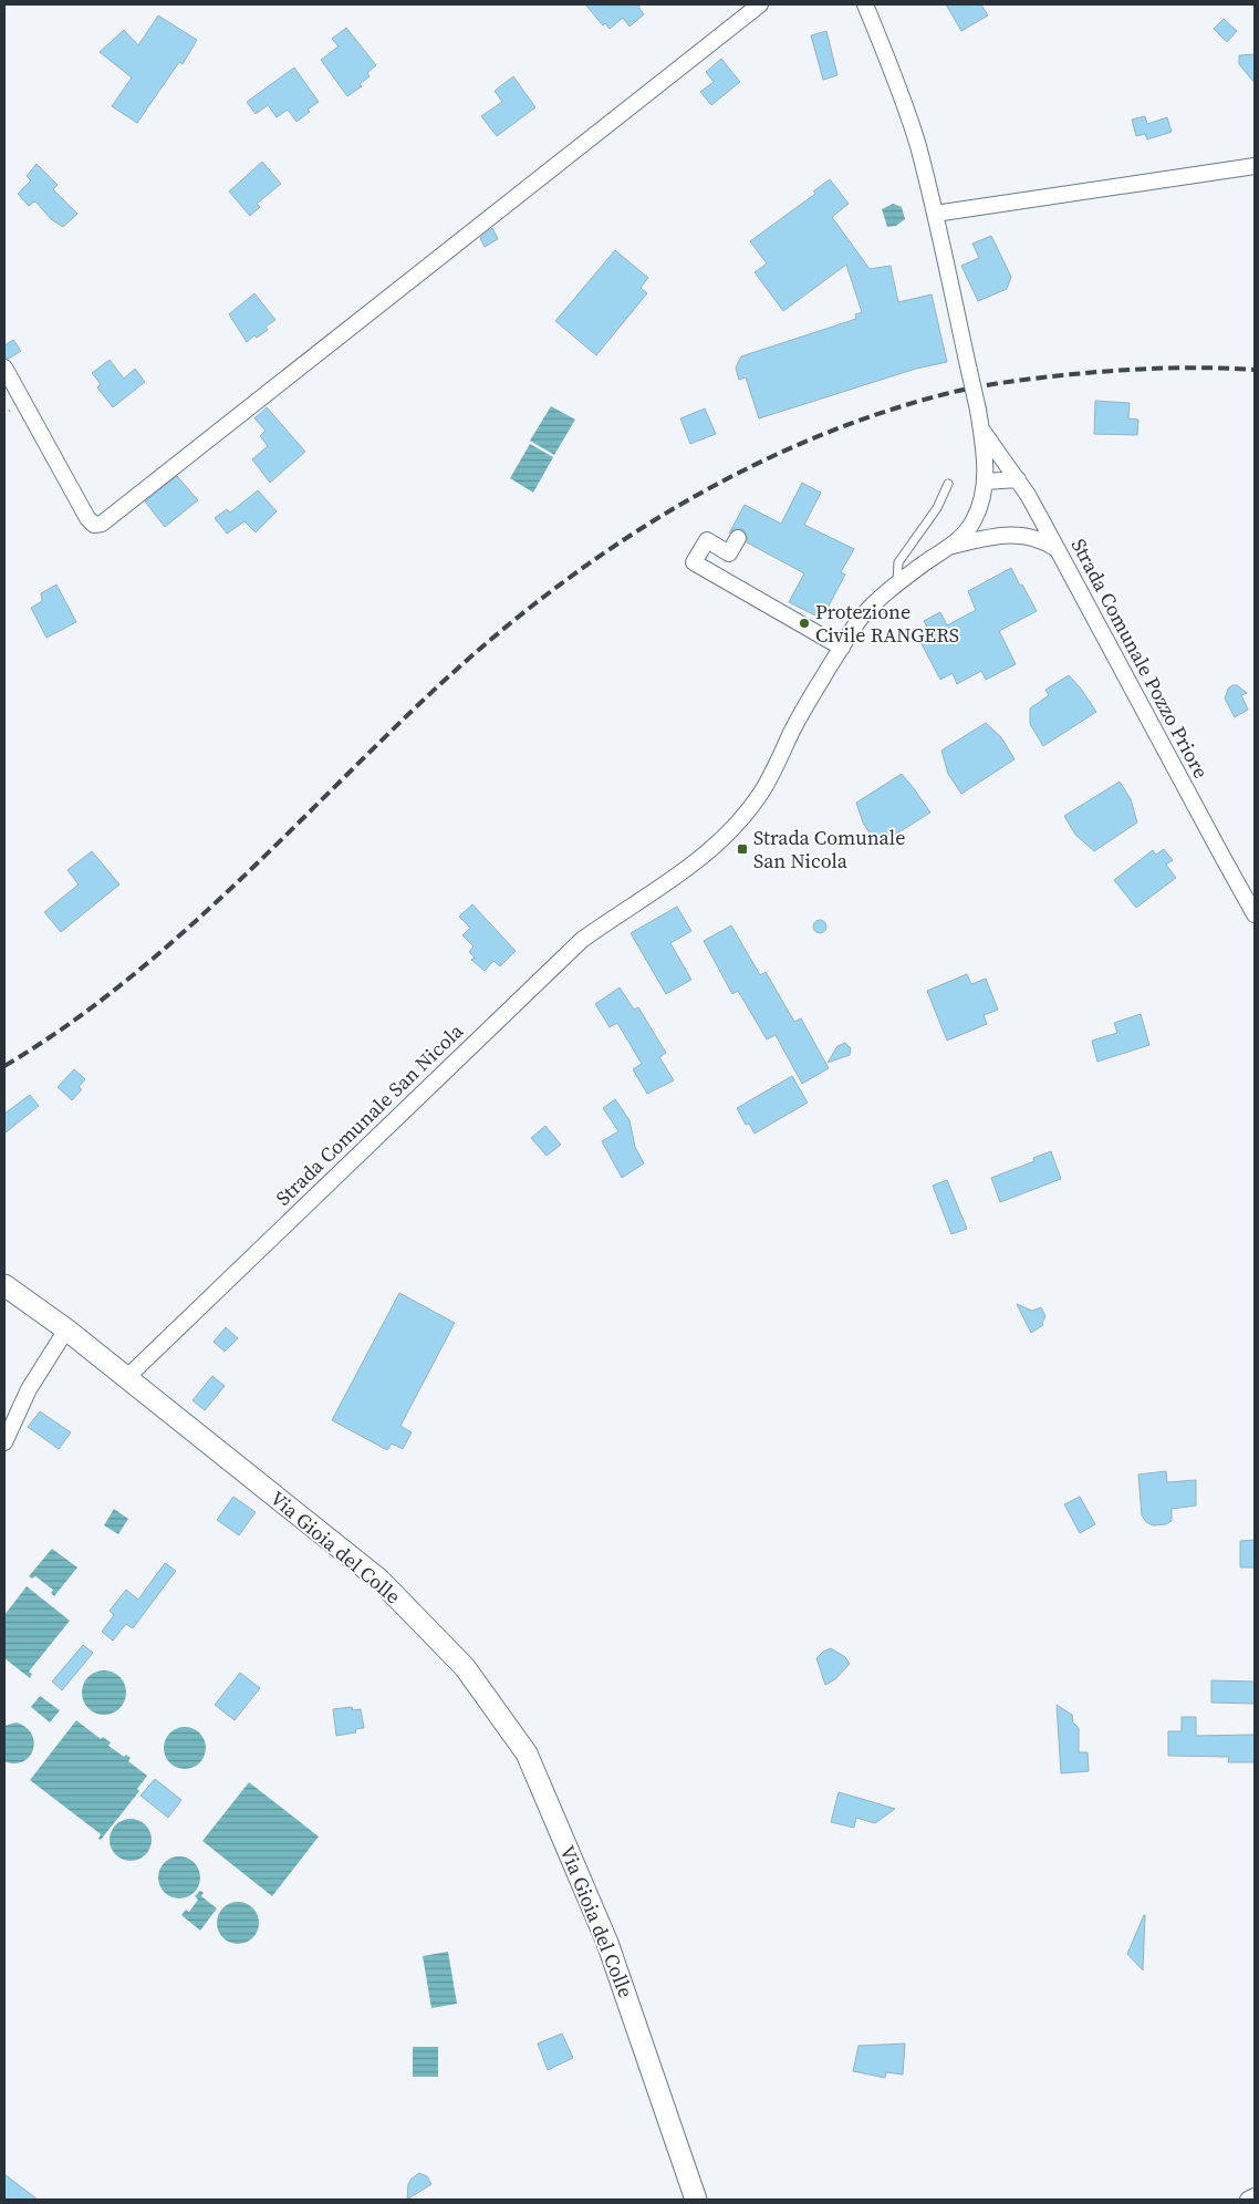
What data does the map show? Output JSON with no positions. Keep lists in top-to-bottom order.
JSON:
{
  "streets": {
    "main road": ["Via Gioia del Colle"],
    "street": ["Strada Comunale Pozzo Priore", "Strada Comunale San Nicola"]
  },
  "crossings": [
    ["Strada Comunale San Nicola", "Via Gioia del Colle"]
  ],
  "places": {
    "other": ["Protezione Civile RANGERS"],
    "transit": ["Strada Comunale San Nicola"]
  }
}
